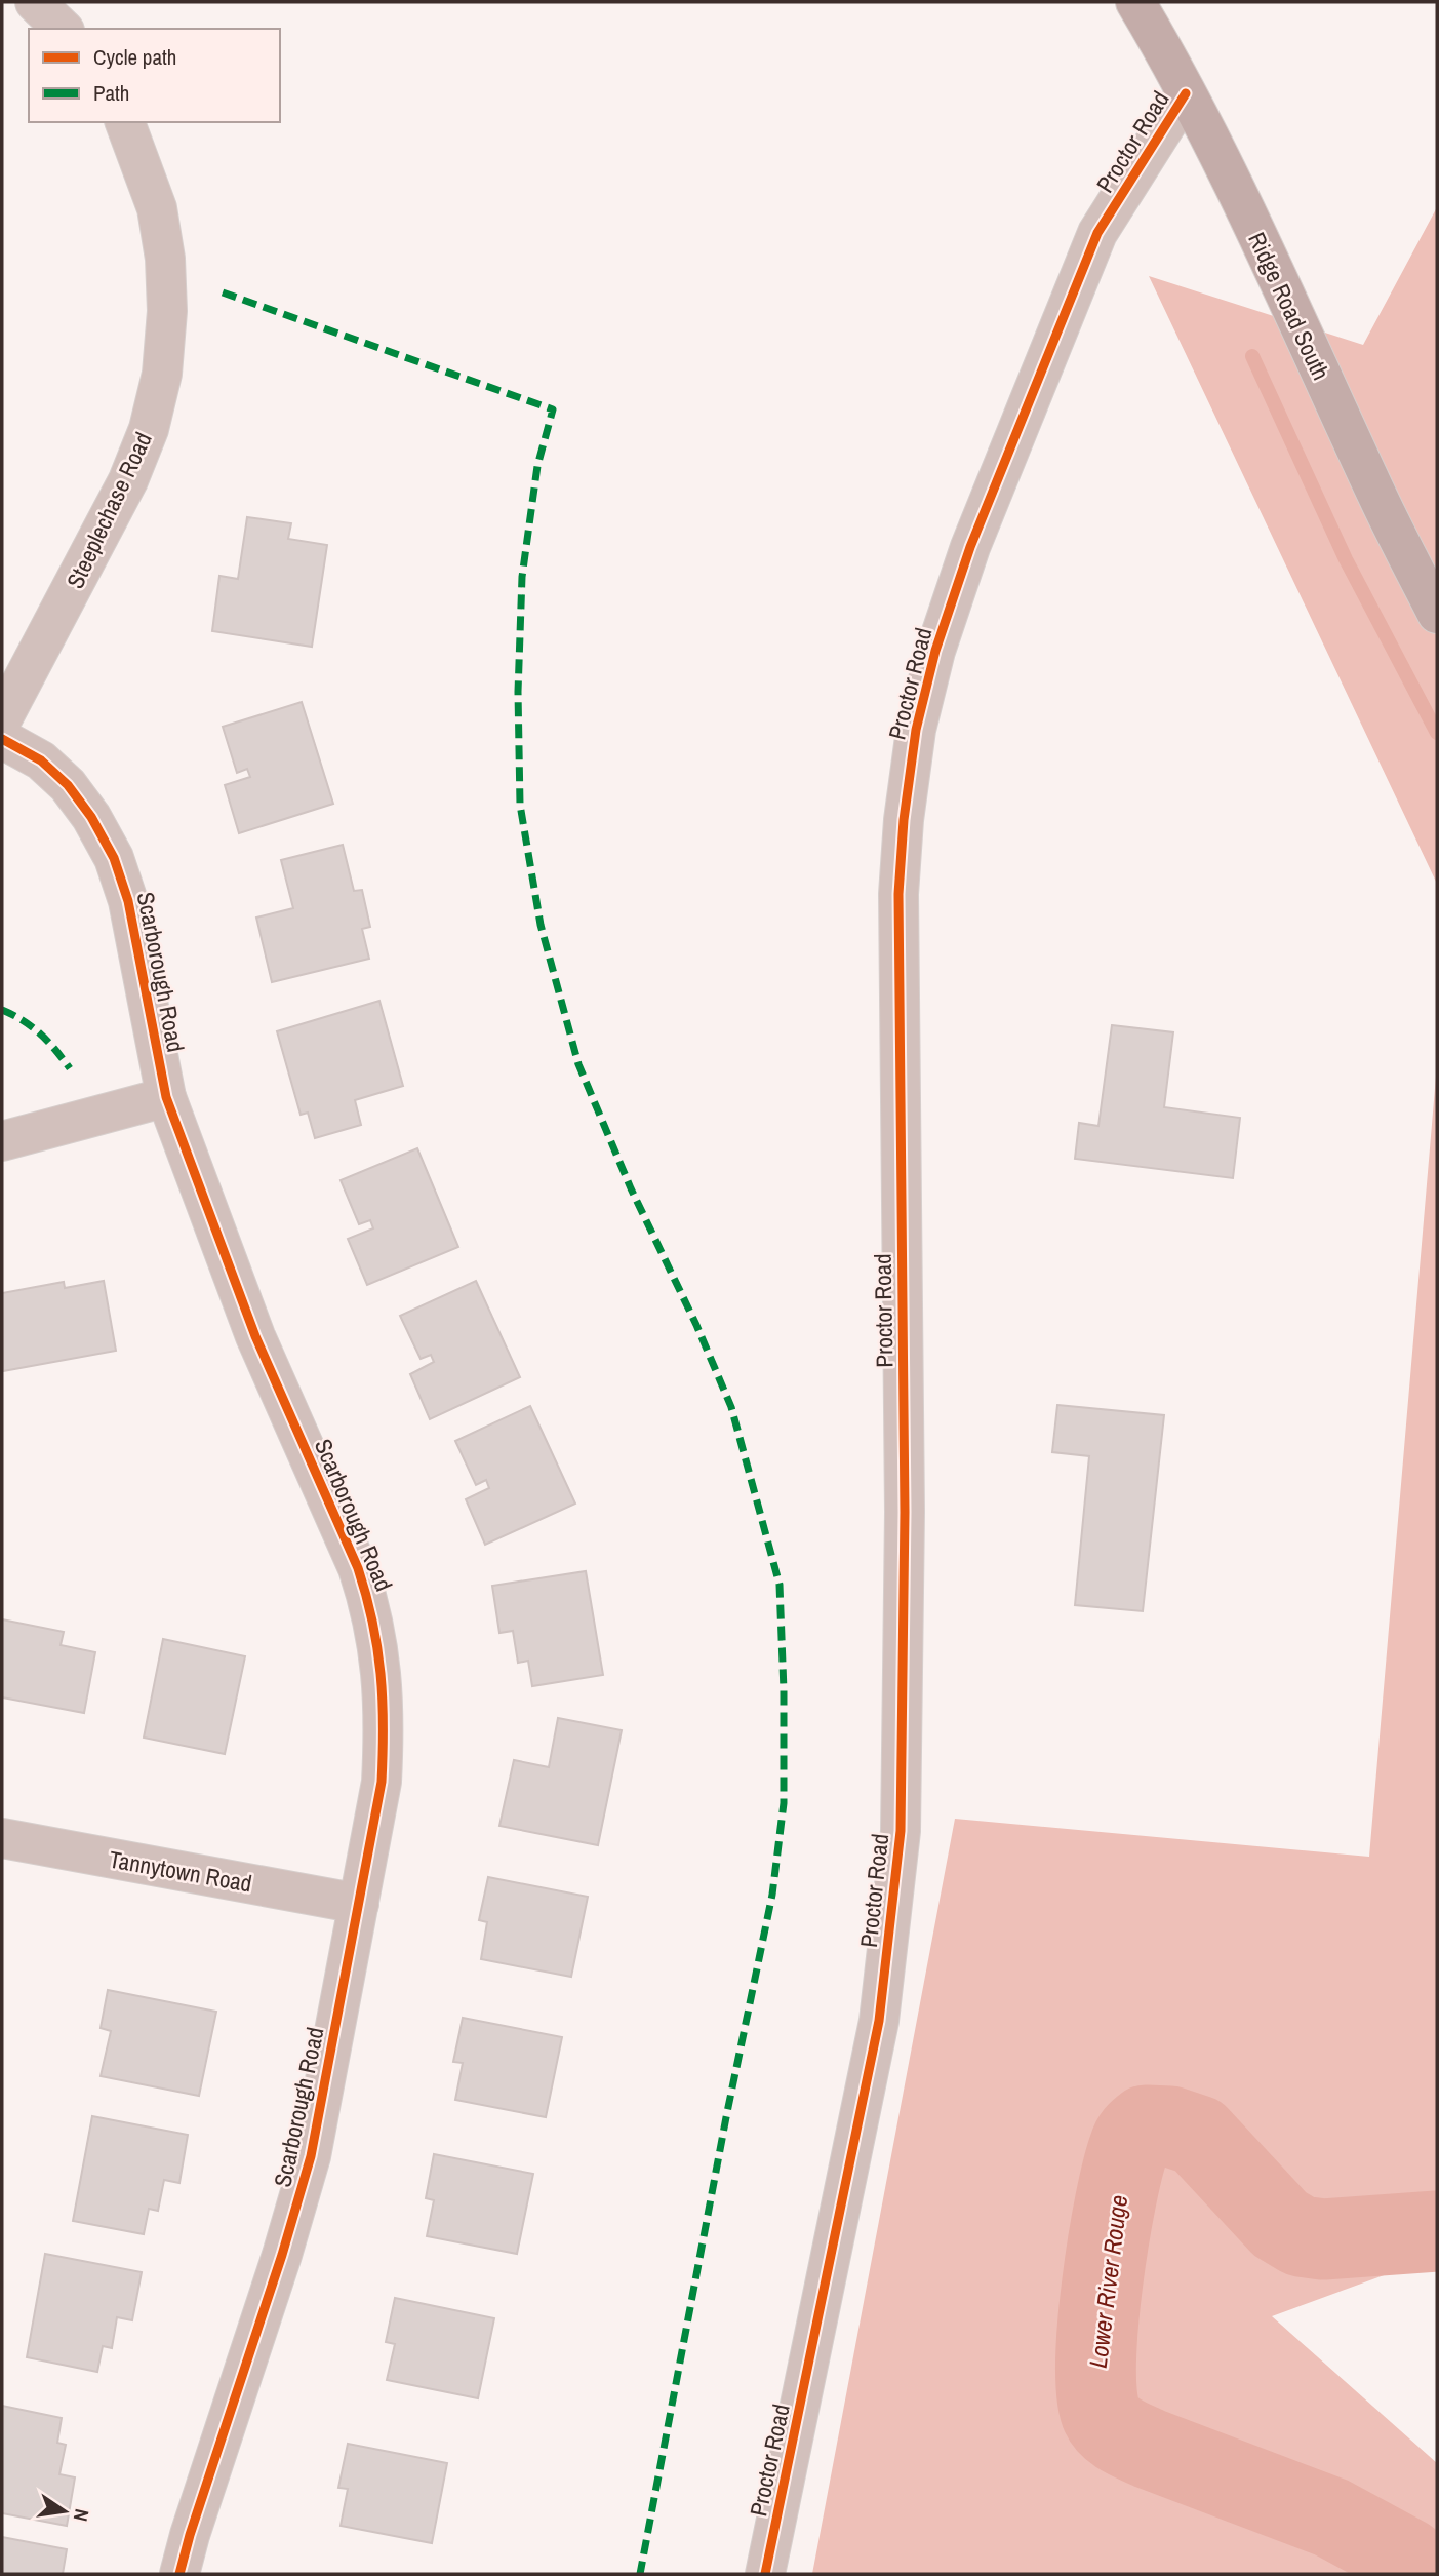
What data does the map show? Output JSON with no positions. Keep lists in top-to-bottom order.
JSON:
{
  "streets": {
    "main road": ["Ridge Road South"],
    "street": [
      "Proctor Road",
      "Steeplechase Road",
      "Scarborough Road",
      "Tannytown Road"
    ]
  },
  "crossings": [
    ["Proctor Road", "Ridge Road South"],
    ["Scarborough Road", "Tannytown Road"]
  ],
  "water": ["Lower River Rouge"],
  "legend": ["Cycle path", "Path"],
  "north": "right"
}
